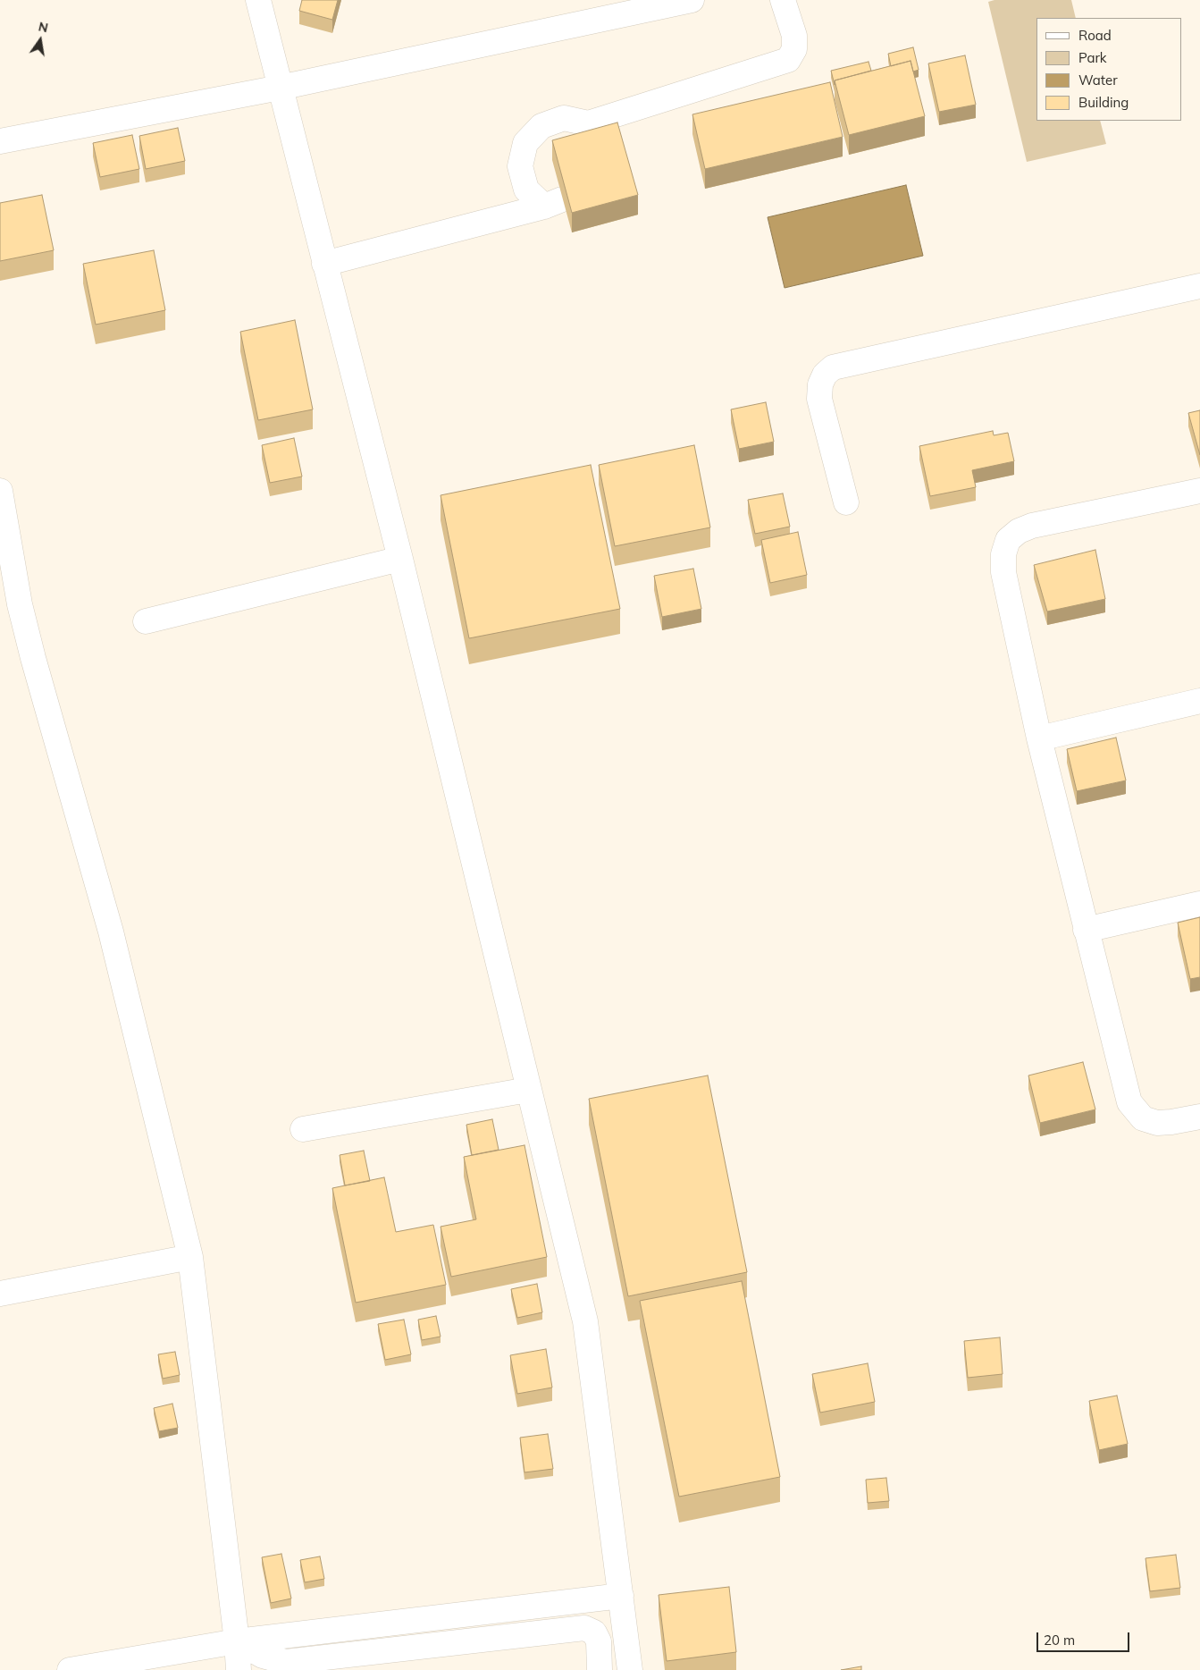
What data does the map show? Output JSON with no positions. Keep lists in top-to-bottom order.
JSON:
{
  "legend": [
    "Road",
    "Park",
    "Water",
    "Building"
  ],
  "scale_bar": "20 m",
  "north": "top"
}
